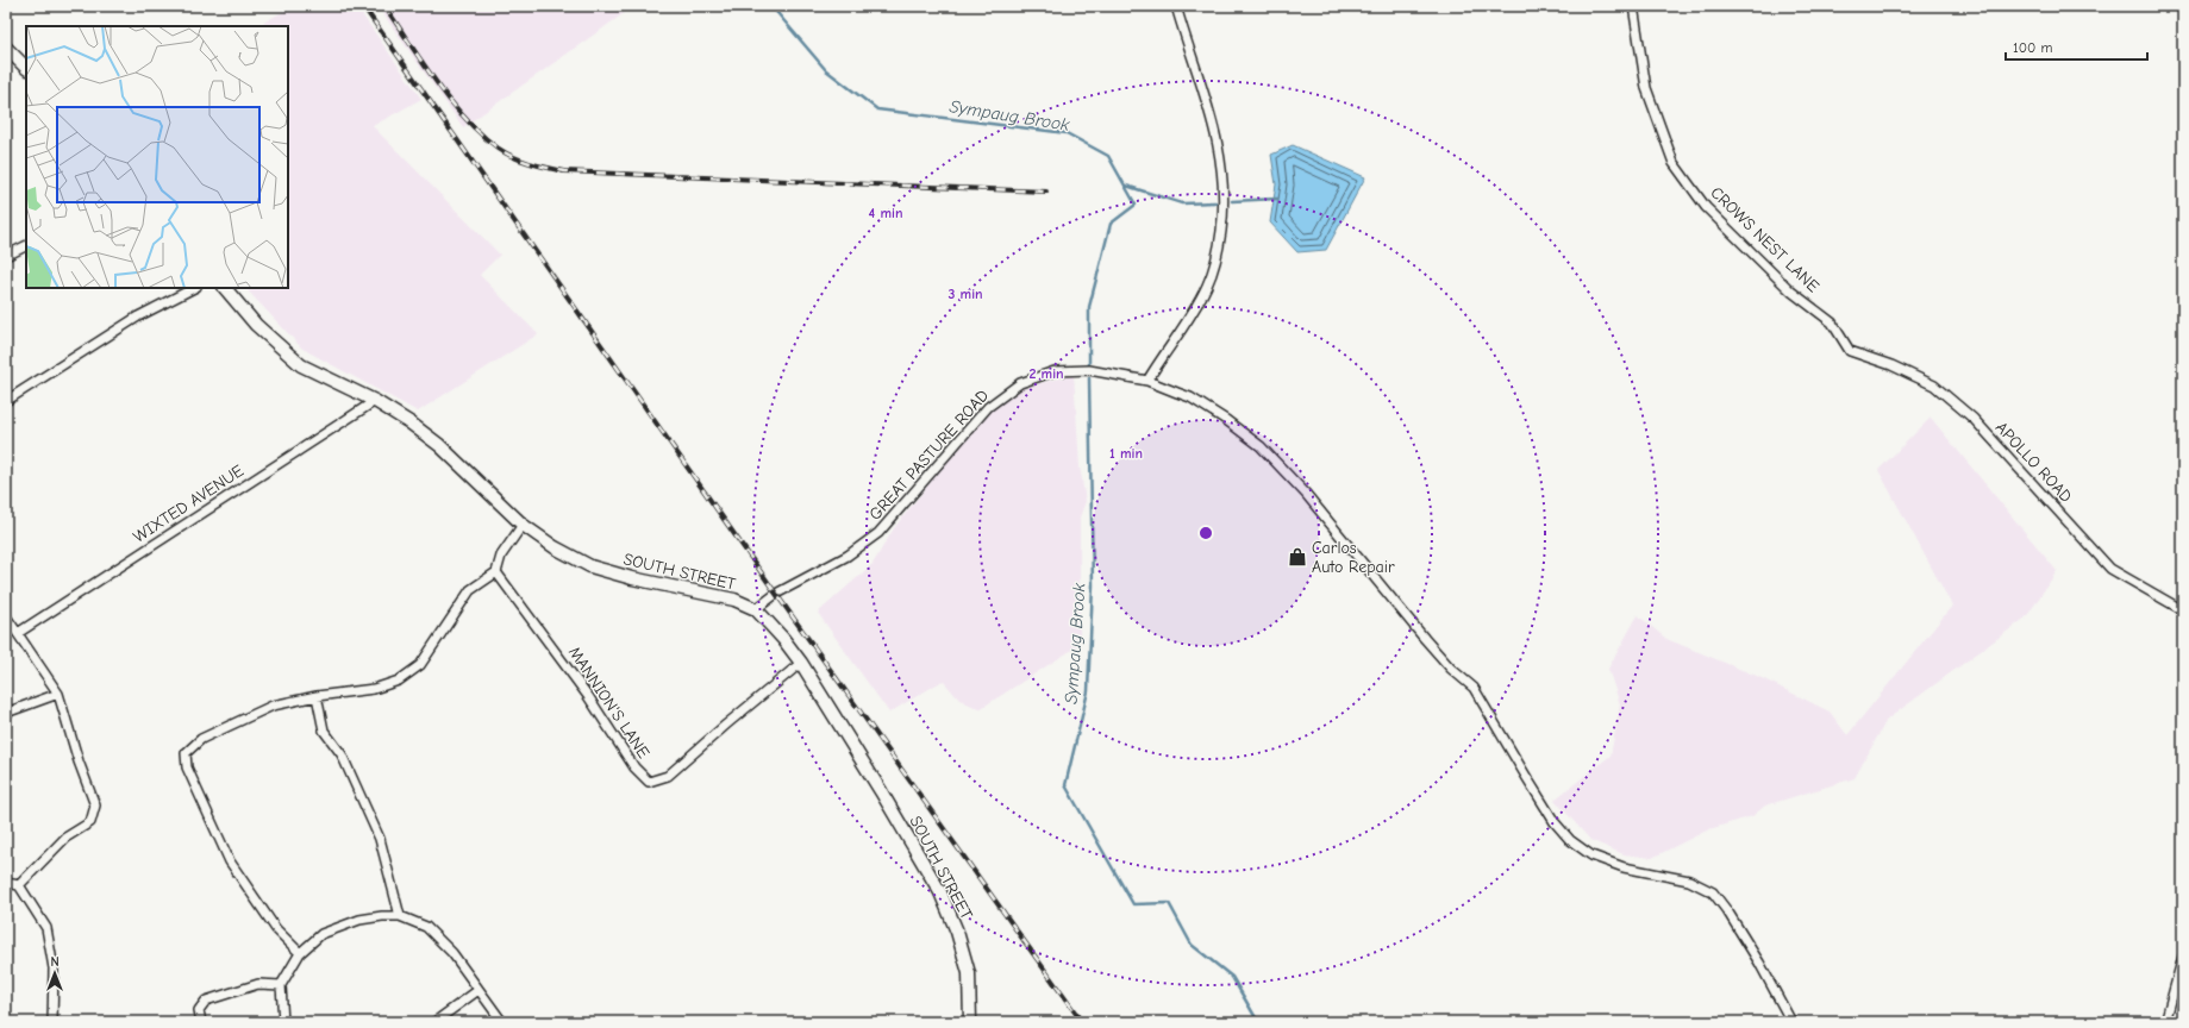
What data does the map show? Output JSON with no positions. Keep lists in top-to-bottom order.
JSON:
{
  "streets": {
    "main road": ["SOUTH STREET"],
    "street": [
      "CROWS NEST LANE",
      "GREAT PASTURE ROAD",
      "APOLLO ROAD",
      "WIXTED AVENUE",
      "MANNION'S LANE"
    ]
  },
  "crossings": [
    ["CROWS NEST LANE", "APOLLO ROAD"],
    ["GREAT PASTURE ROAD", "SOUTH STREET"],
    ["WIXTED AVENUE", "SOUTH STREET"],
    ["SOUTH STREET", "MANNION'S LANE"]
  ],
  "water": ["Sympaug Brook"],
  "places": {
    "shop": ["Carlos Auto Repair"]
  },
  "scale_bar": "100 m",
  "north": "top",
  "rings": [
    "4 min",
    "3 min",
    "2 min",
    "1 min"
  ]
}
